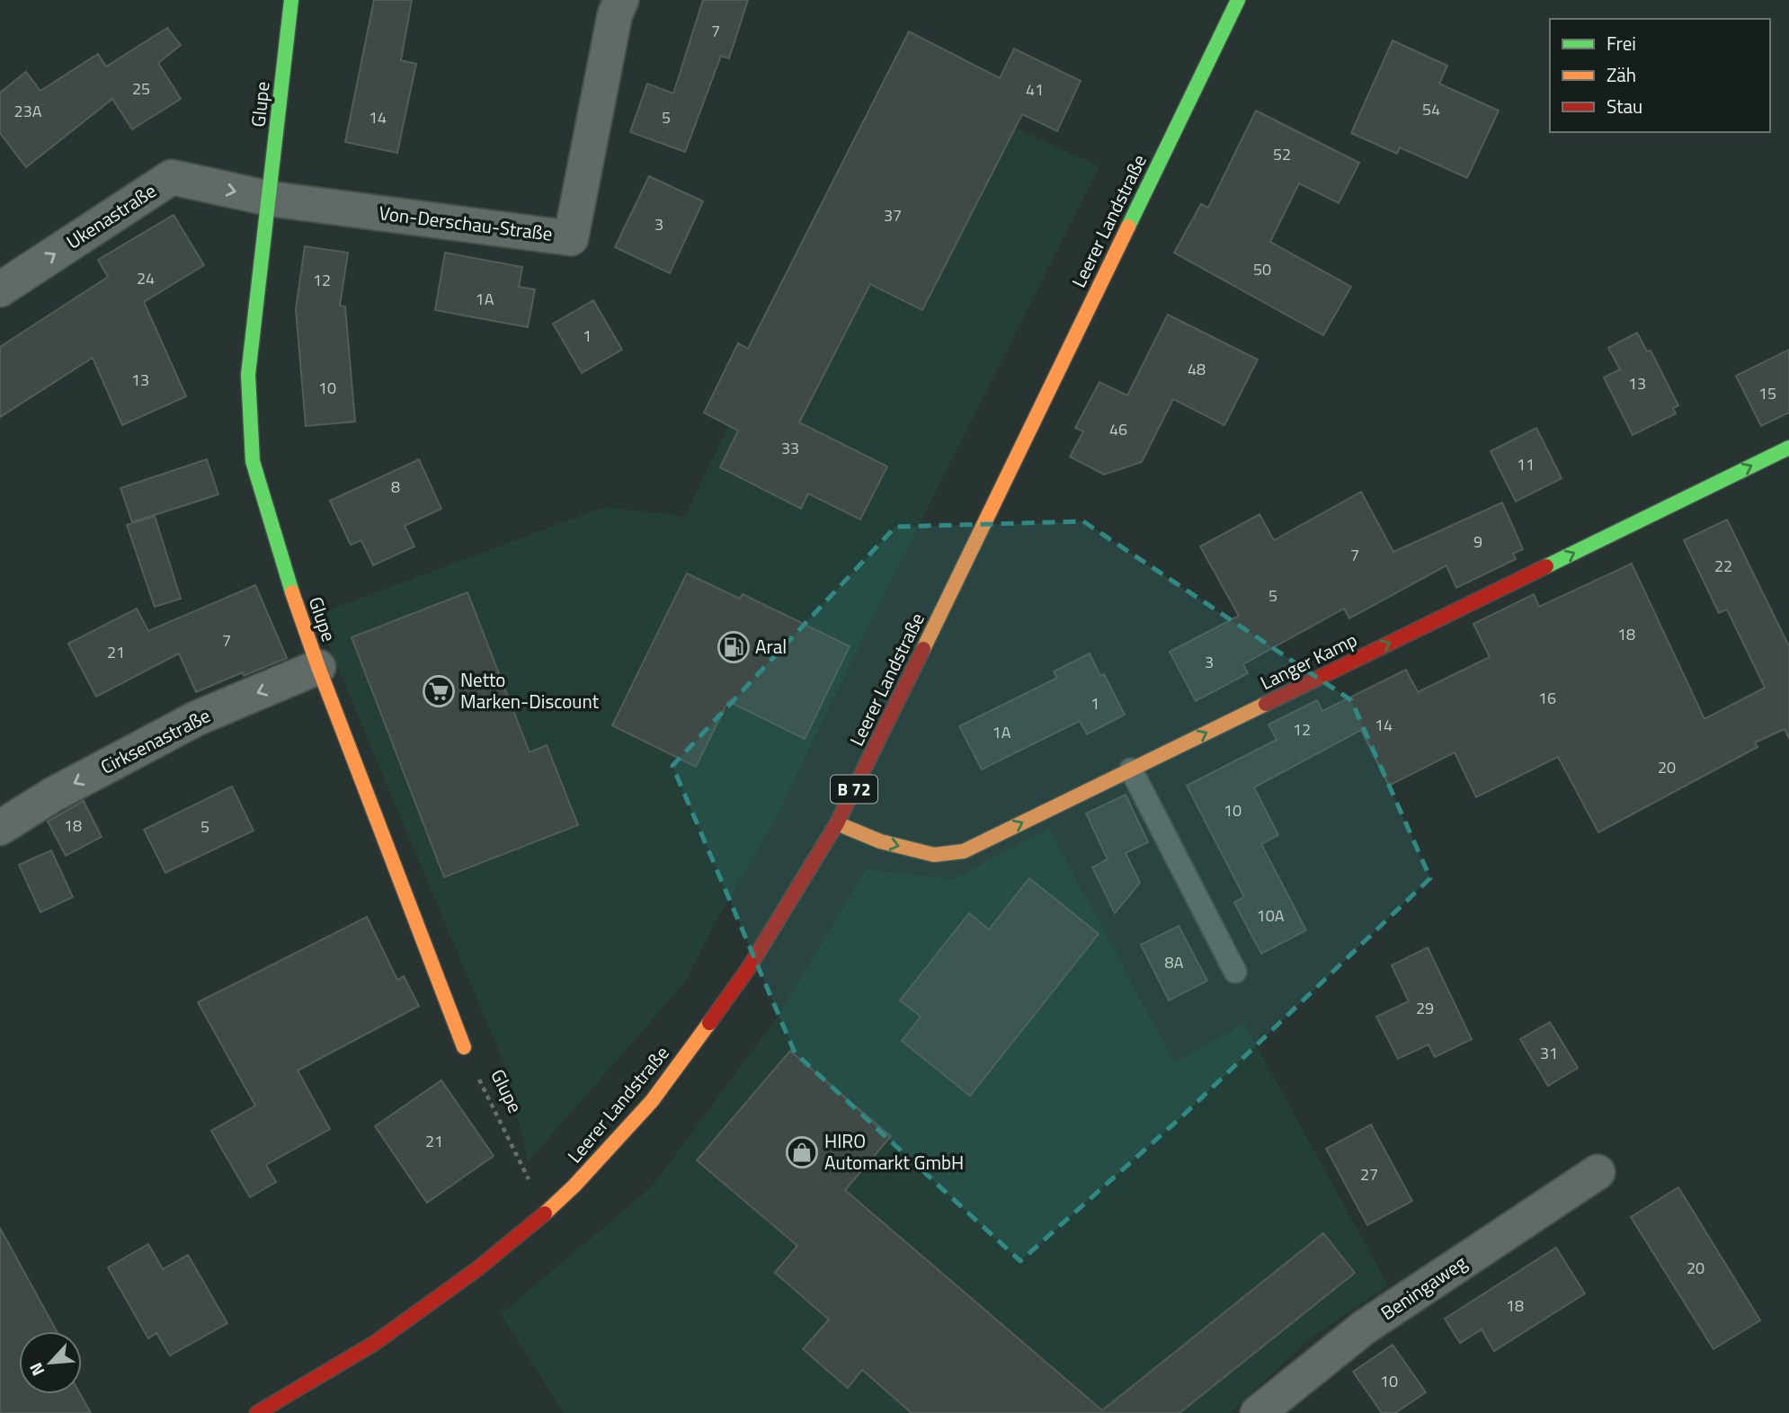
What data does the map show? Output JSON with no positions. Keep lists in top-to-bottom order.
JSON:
{
  "streets": {
    "street": [
      "Glupe",
      "Ukenastraße",
      "Leerer Landstraße",
      "Von-Derschau-Straße",
      "Langer Kamp",
      "Cirksenastraße",
      "B 72",
      "Beningaweg"
    ]
  },
  "crossings": [
    ["Glupe", "Ukenastraße"],
    ["Glupe", "Leerer Landstraße"],
    ["Glupe", "Von-Derschau-Straße"],
    ["Glupe", "Cirksenastraße"],
    ["Ukenastraße", "Von-Derschau-Straße"],
    ["Leerer Landstraße", "Langer Kamp"]
  ],
  "one_way": ["Ukenastraße", "Langer Kamp", "Cirksenastraße"],
  "places": {
    "fuel station": ["Aral"],
    "supermarket": ["Netto Marken-Discount"],
    "shop": ["HIRO Automarkt GmbH"]
  },
  "house_numbers": [
    "7",
    "25",
    "41",
    "54",
    "23A",
    "14",
    "5",
    "52",
    "37",
    "3",
    "50",
    "24",
    "12",
    "1A",
    "1",
    "48",
    "13",
    "13",
    "10",
    "15",
    "46",
    "33",
    "11",
    "8",
    "9",
    "7",
    "22",
    "5",
    "18",
    "7",
    "21",
    "3",
    "16",
    "1",
    "14",
    "12",
    "1A",
    "20",
    "10",
    "18",
    "5",
    "10A",
    "8A",
    "29",
    "31",
    "21",
    "27",
    "20",
    "18",
    "10"
  ],
  "legend": ["Frei", "Zäh", "Stau"],
  "north": "bottom left"
}
